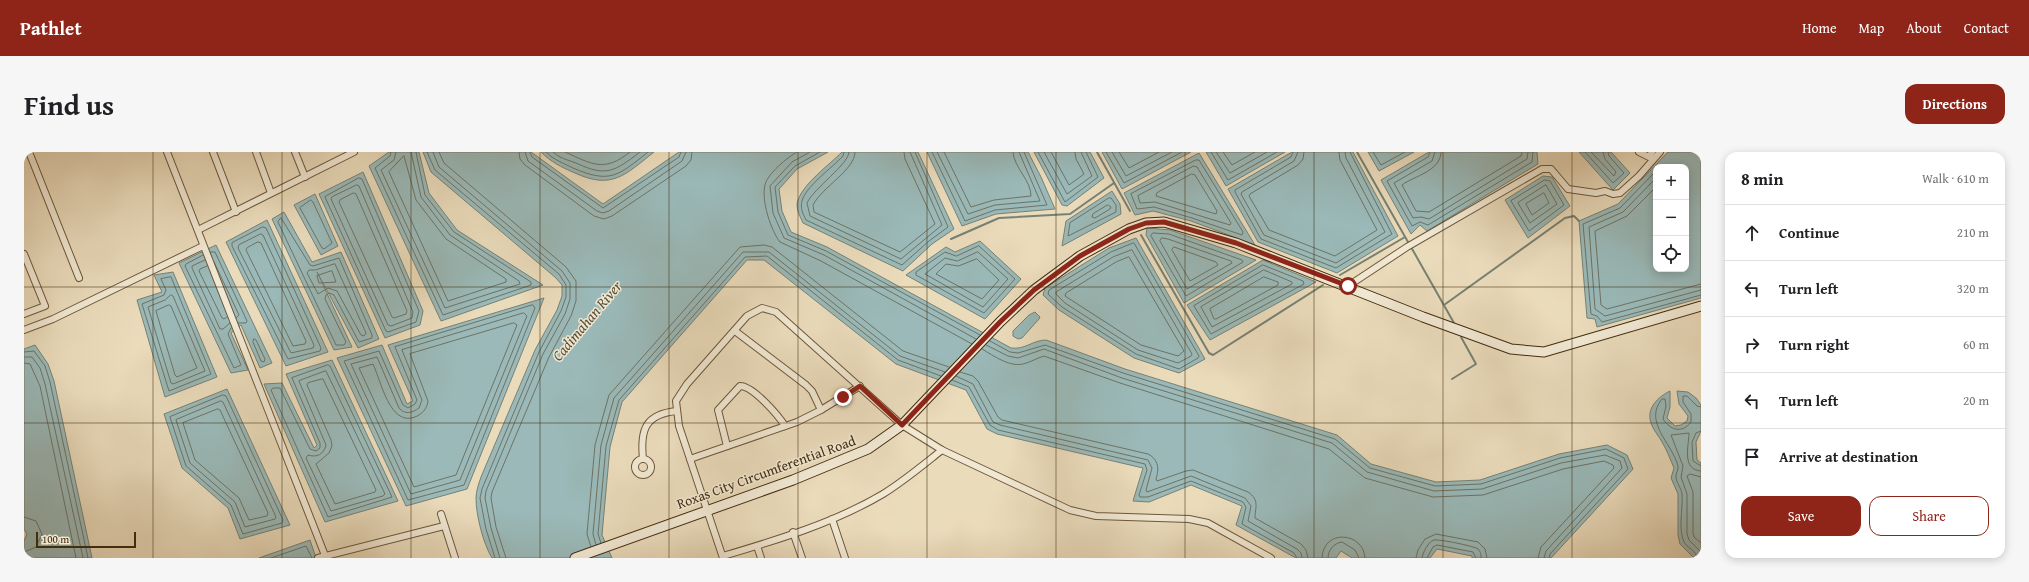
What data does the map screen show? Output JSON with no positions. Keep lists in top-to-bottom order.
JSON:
{
  "streets": {
    "main road": ["Roxas City Circumferential Road"]
  },
  "water": ["Cadimahan River"],
  "scale_bar": "100 m",
  "page": {
    "header": "Pathlet",
    "nav": [
      "Home",
      "Map",
      "About",
      "Contact"
    ],
    "title": "Find us",
    "buttons": [
      "Directions",
      ["Save", "Share"]
    ],
    "heading": ["8 min", "Walk · 610 m"],
    "map_buttons": ["+", "−"],
    "list": [
      ["Continue", "210 m"],
      ["Turn left", "320 m"],
      ["Turn right", "60 m"],
      ["Turn left", "20 m"],
      "Arrive at destination"
    ],
    "scale": "100 m"
  }
}
